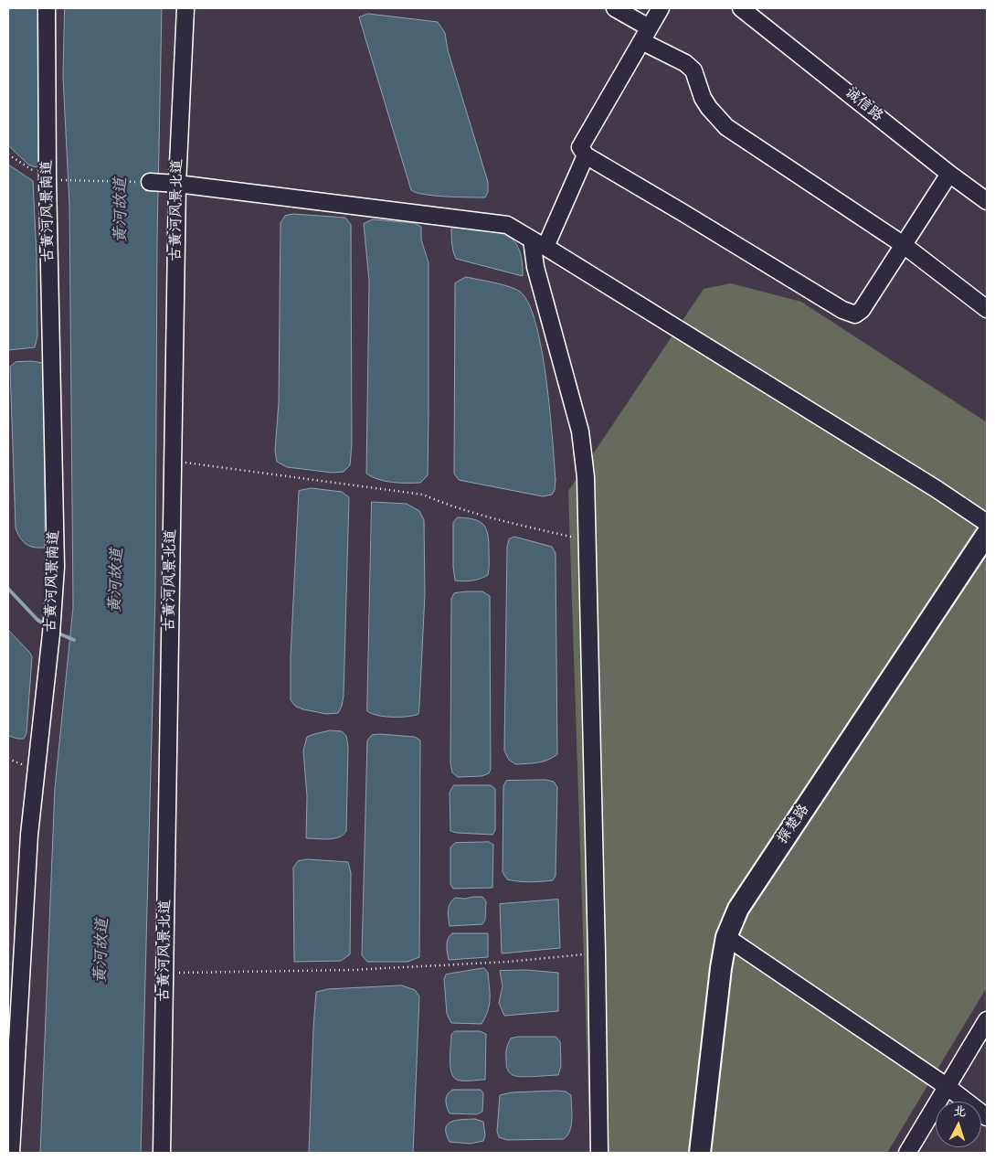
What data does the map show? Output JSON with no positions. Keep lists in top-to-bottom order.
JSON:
{
  "streets": {
    "main road": ["探楚路"],
    "street": ["诚信路", "古黄河风景北道", "古黄河风景南道"]
  },
  "water": ["黄河故道"],
  "north": "top"
}
